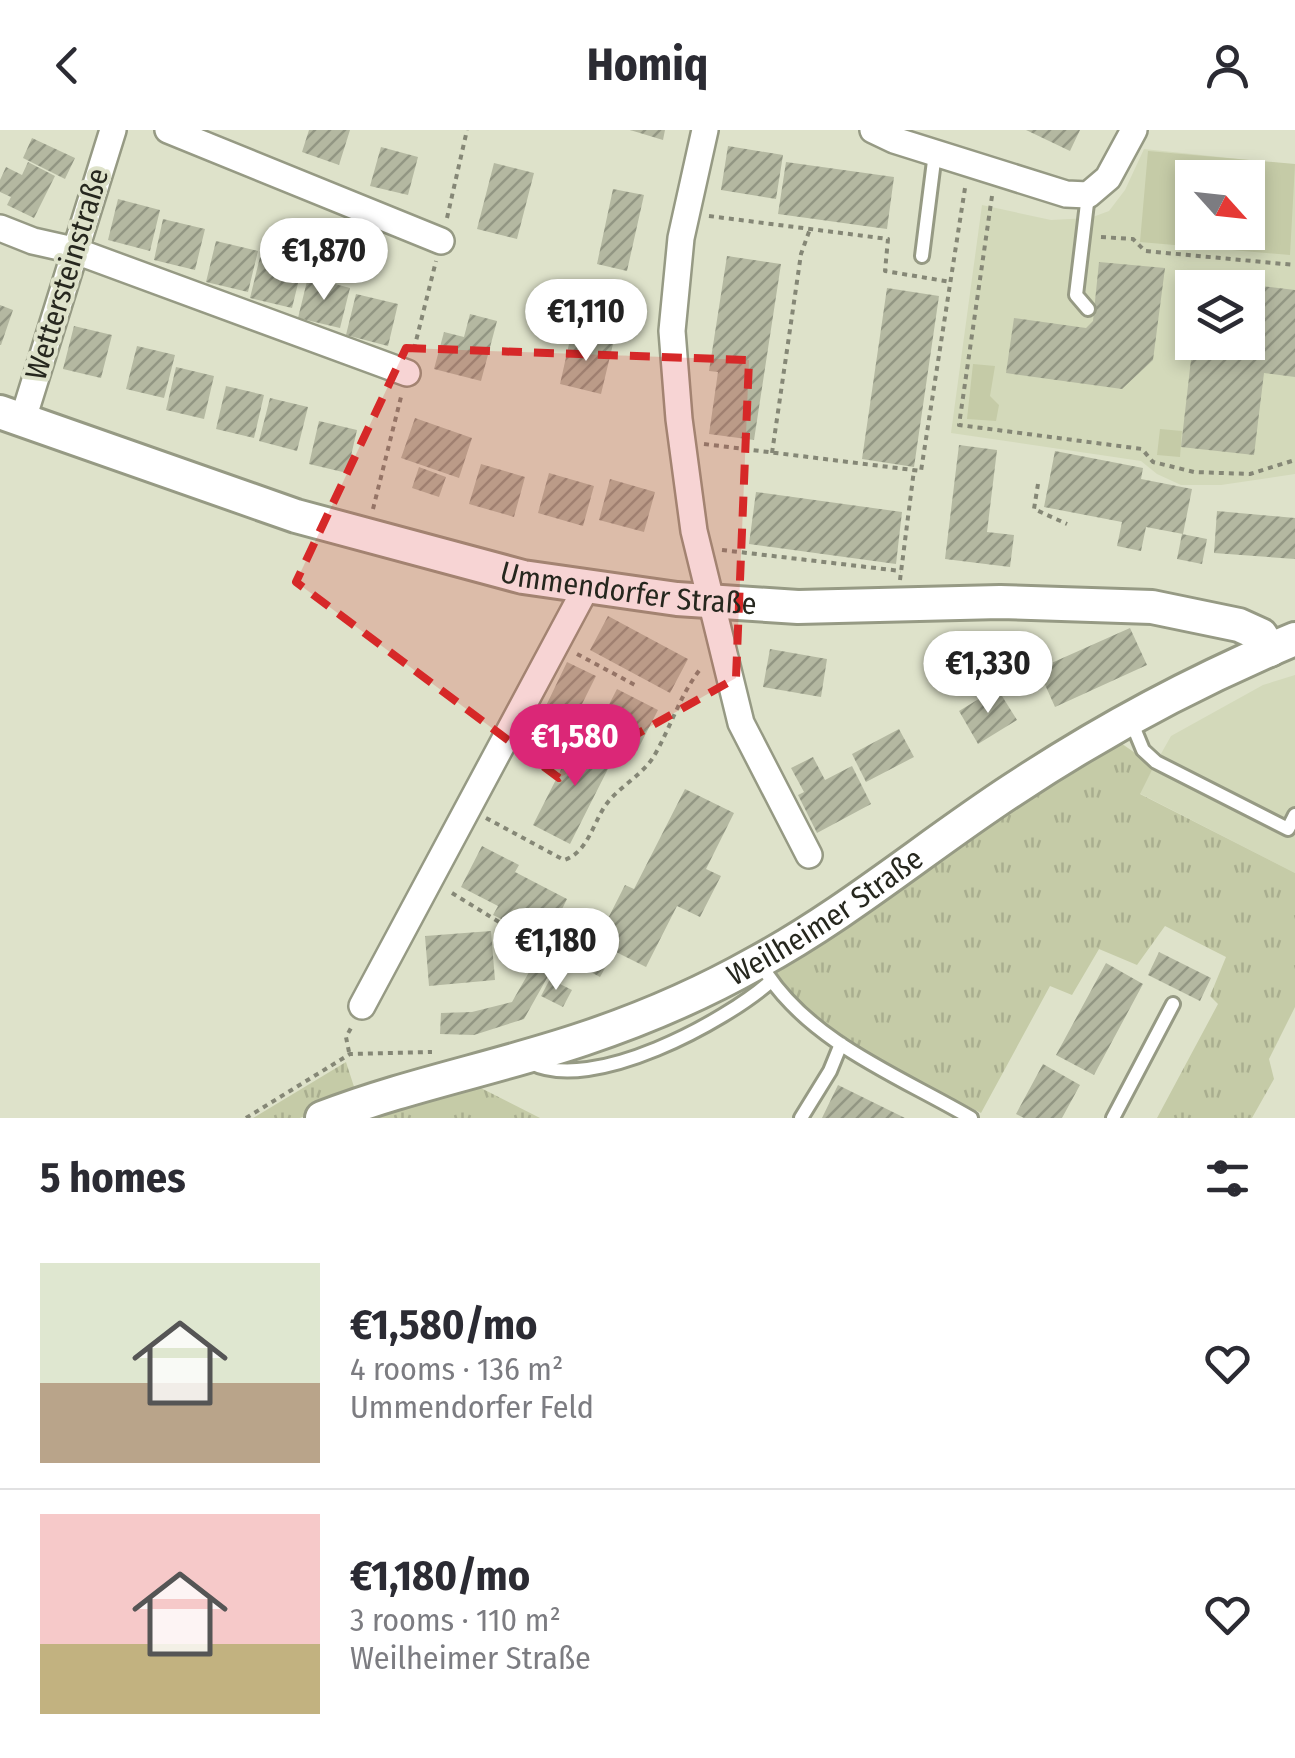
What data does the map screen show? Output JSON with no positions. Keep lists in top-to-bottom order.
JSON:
{
  "streets": {
    "street": ["Wettersteinstraße", "Ummendorfer Straße", "Weilheimer Straße"]
  },
  "crossings": [
    ["Wettersteinstraße", "Ummendorfer Straße"],
    ["Ummendorfer Straße", "Weilheimer Straße"]
  ],
  "north": "bottom right",
  "page": {
    "header": "Homiq",
    "price": [
      "€1,870",
      "€1,110",
      "€1,330",
      "€1,580",
      "€1,180"
    ],
    "heading": "5 homes",
    "list": [
      {
        "name": "€1,580/mo",
        "note": "4 rooms · 136 m² · Ummendorfer Feld"
      },
      {
        "name": "€1,180/mo",
        "note": "3 rooms · 110 m² · Weilheimer Straße"
      }
    ]
  }
}
